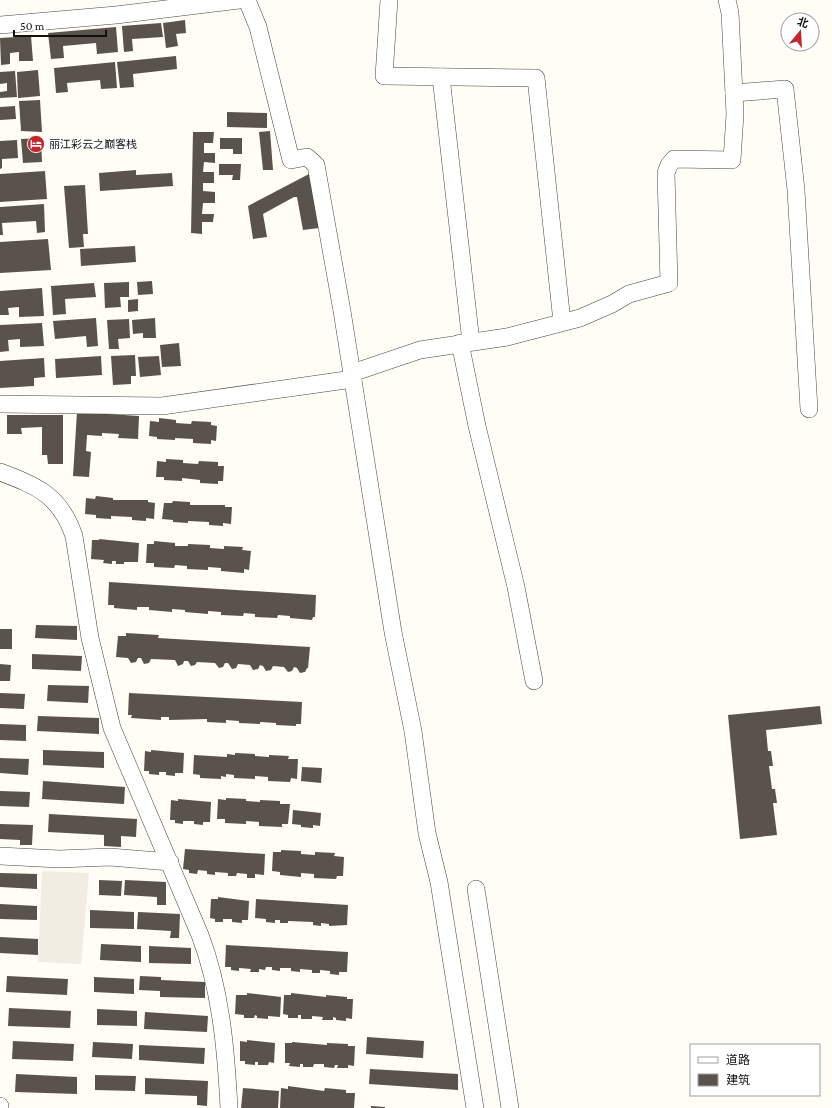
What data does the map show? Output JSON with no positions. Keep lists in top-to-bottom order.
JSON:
{
  "places": {
    "hotel": ["丽江彩云之巅客栈"]
  },
  "legend": ["道路", "建筑"],
  "scale_bar": "50 m",
  "north": "top"
}
